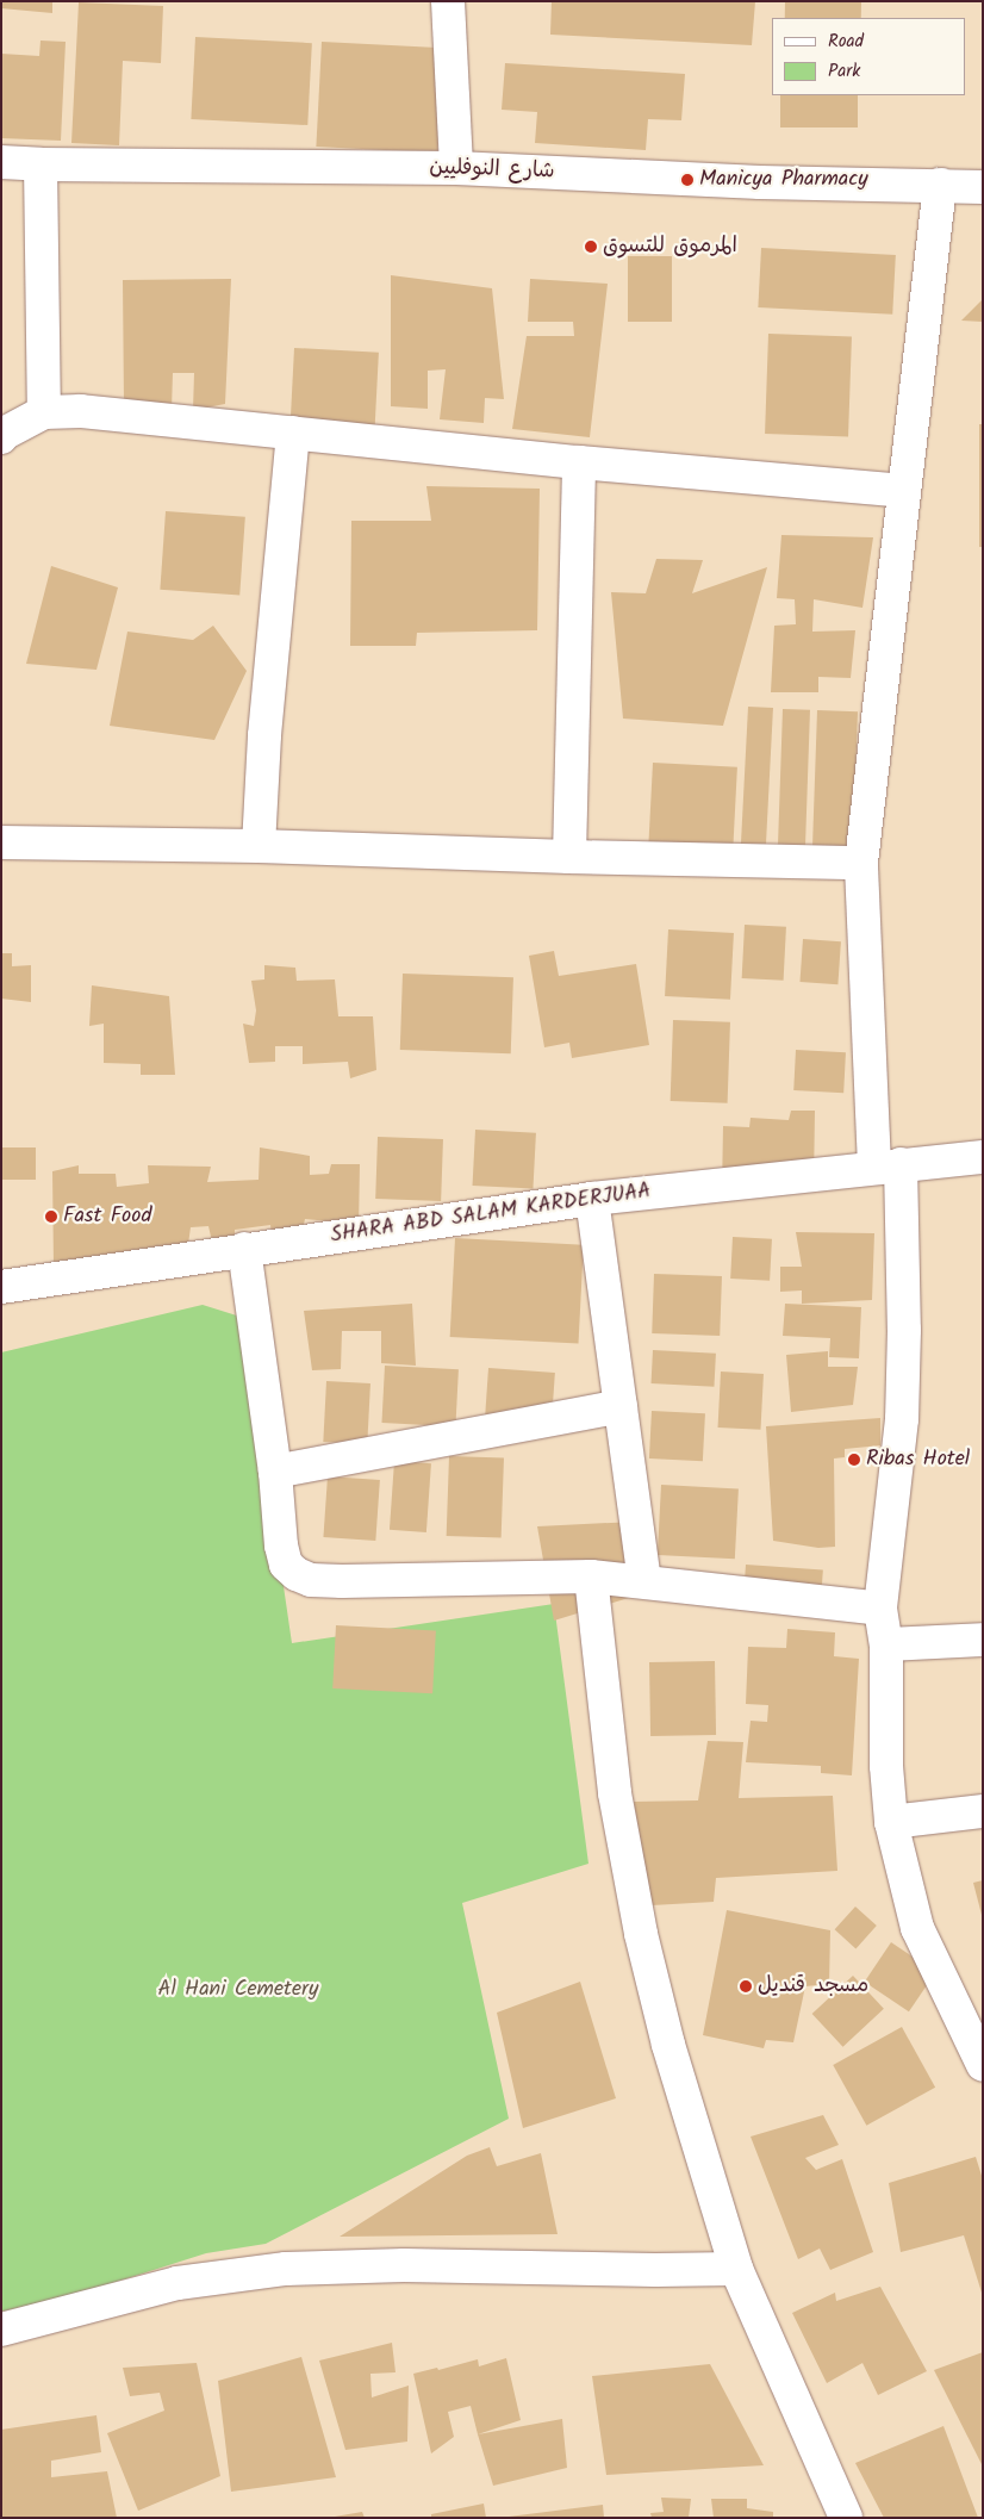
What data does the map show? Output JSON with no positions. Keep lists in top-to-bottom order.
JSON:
{
  "streets": {
    "street": ["شارع النوفليين", "SHARA ABD SALAM KARDERJUAA"]
  },
  "parks": ["Al Hani Cemetery"],
  "places": [
    "Manicya Pharmacy",
    "المرموق للتسوق",
    "Fast Food",
    "Ribas Hotel",
    "مسجد قنديل"
  ],
  "legend": ["Road", "Park"]
}
